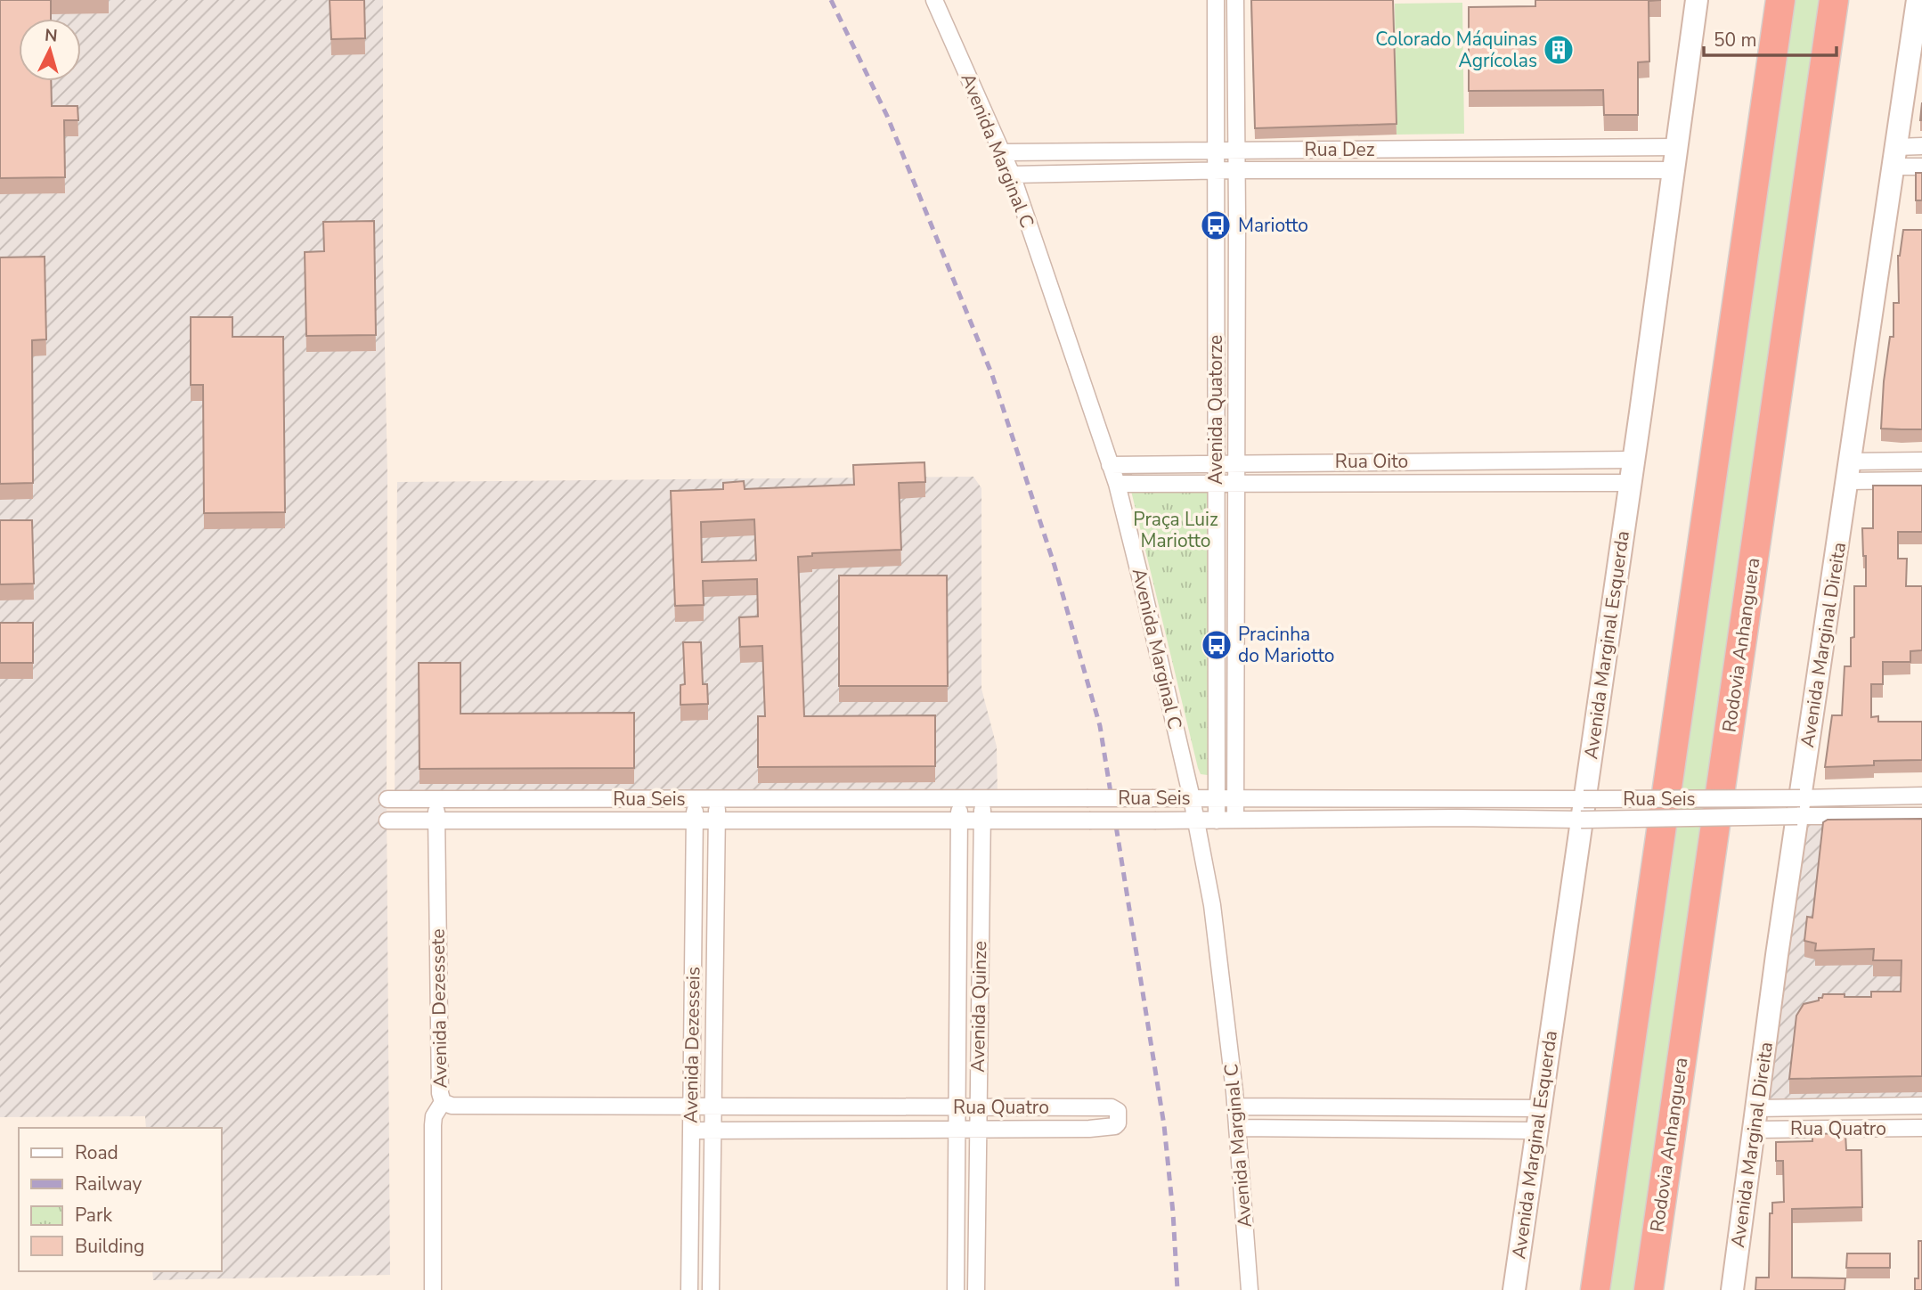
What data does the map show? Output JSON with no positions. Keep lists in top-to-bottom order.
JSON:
{
  "streets": {
    "highway": ["Rodovia Anhanguera"],
    "main road": ["Avenida Marginal Esquerda", "Avenida Marginal Direita"],
    "street": [
      "Rua Dez",
      "Avenida Marginal C",
      "Avenida Quatorze",
      "Rua Oito",
      "Rua Seis",
      "Avenida Quinze",
      "Avenida Dezessete",
      "Avenida Dezesseis",
      "Rua Quatro"
    ]
  },
  "crossings": [
    ["Rua Dez", "Avenida Marginal C"],
    ["Rua Dez", "Avenida Quatorze"],
    ["Rua Dez", "Avenida Marginal Esquerda"],
    ["Avenida Marginal C", "Rua Oito"],
    ["Avenida Marginal C", "Rua Seis"],
    ["Avenida Quatorze", "Rua Oito"],
    ["Avenida Quatorze", "Rua Seis"],
    ["Rua Oito", "Avenida Marginal Esquerda"],
    ["Avenida Marginal Esquerda", "Rua Seis"],
    ["Avenida Marginal Direita", "Rua Seis"],
    ["Avenida Marginal Direita", "Rua Quatro"],
    ["Rua Seis", "Avenida Quinze"],
    ["Rua Seis", "Avenida Dezessete"],
    ["Rua Seis", "Avenida Dezesseis"],
    ["Avenida Quinze", "Rua Quatro"],
    ["Avenida Dezessete", "Rua Quatro"],
    ["Avenida Dezesseis", "Rua Quatro"]
  ],
  "parks": ["Praça Luiz Mariotto"],
  "places": {
    "building": ["Colorado Máquinas Agrícolas"],
    "bus stop": ["Mariotto", "Pracinha do Mariotto"]
  },
  "legend": [
    "Road",
    "Railway",
    "Park",
    "Building"
  ],
  "scale_bar": "50 m",
  "north": "top"
}
